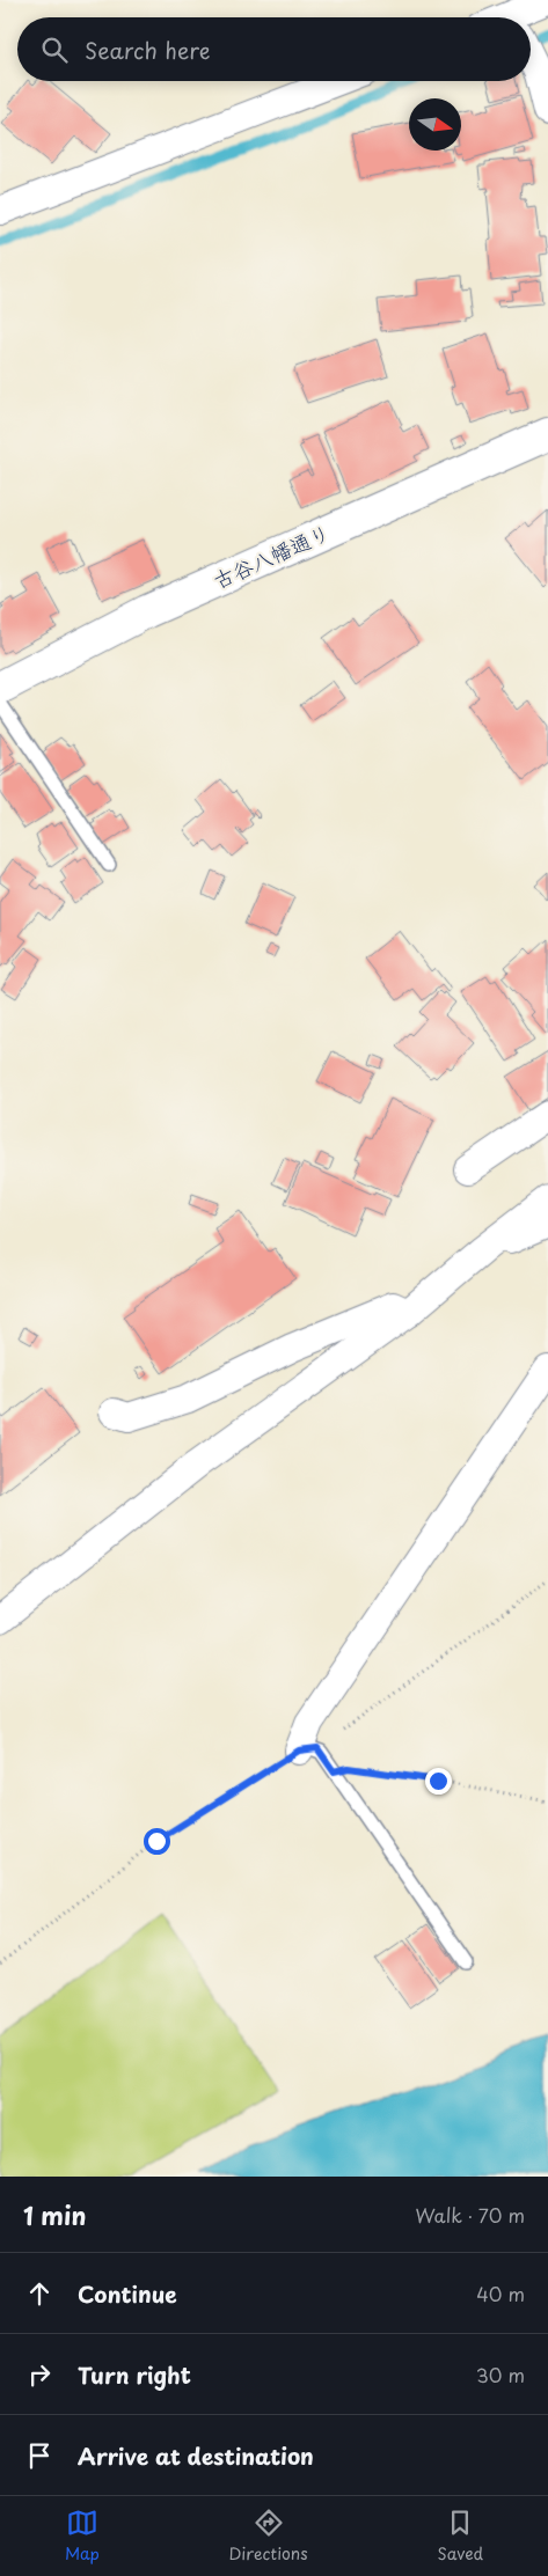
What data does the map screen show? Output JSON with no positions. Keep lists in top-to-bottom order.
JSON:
{
  "streets": {
    "street": ["古谷八幡通り"]
  },
  "north": "right",
  "page": {
    "search": "Search here",
    "heading": ["1 min", "Walk · 70 m"],
    "list": [
      ["Continue", "40 m"],
      ["Turn right", "30 m"],
      "Arrive at destination"
    ],
    "nav": ["Map", "Directions", "Saved"]
  }
}
